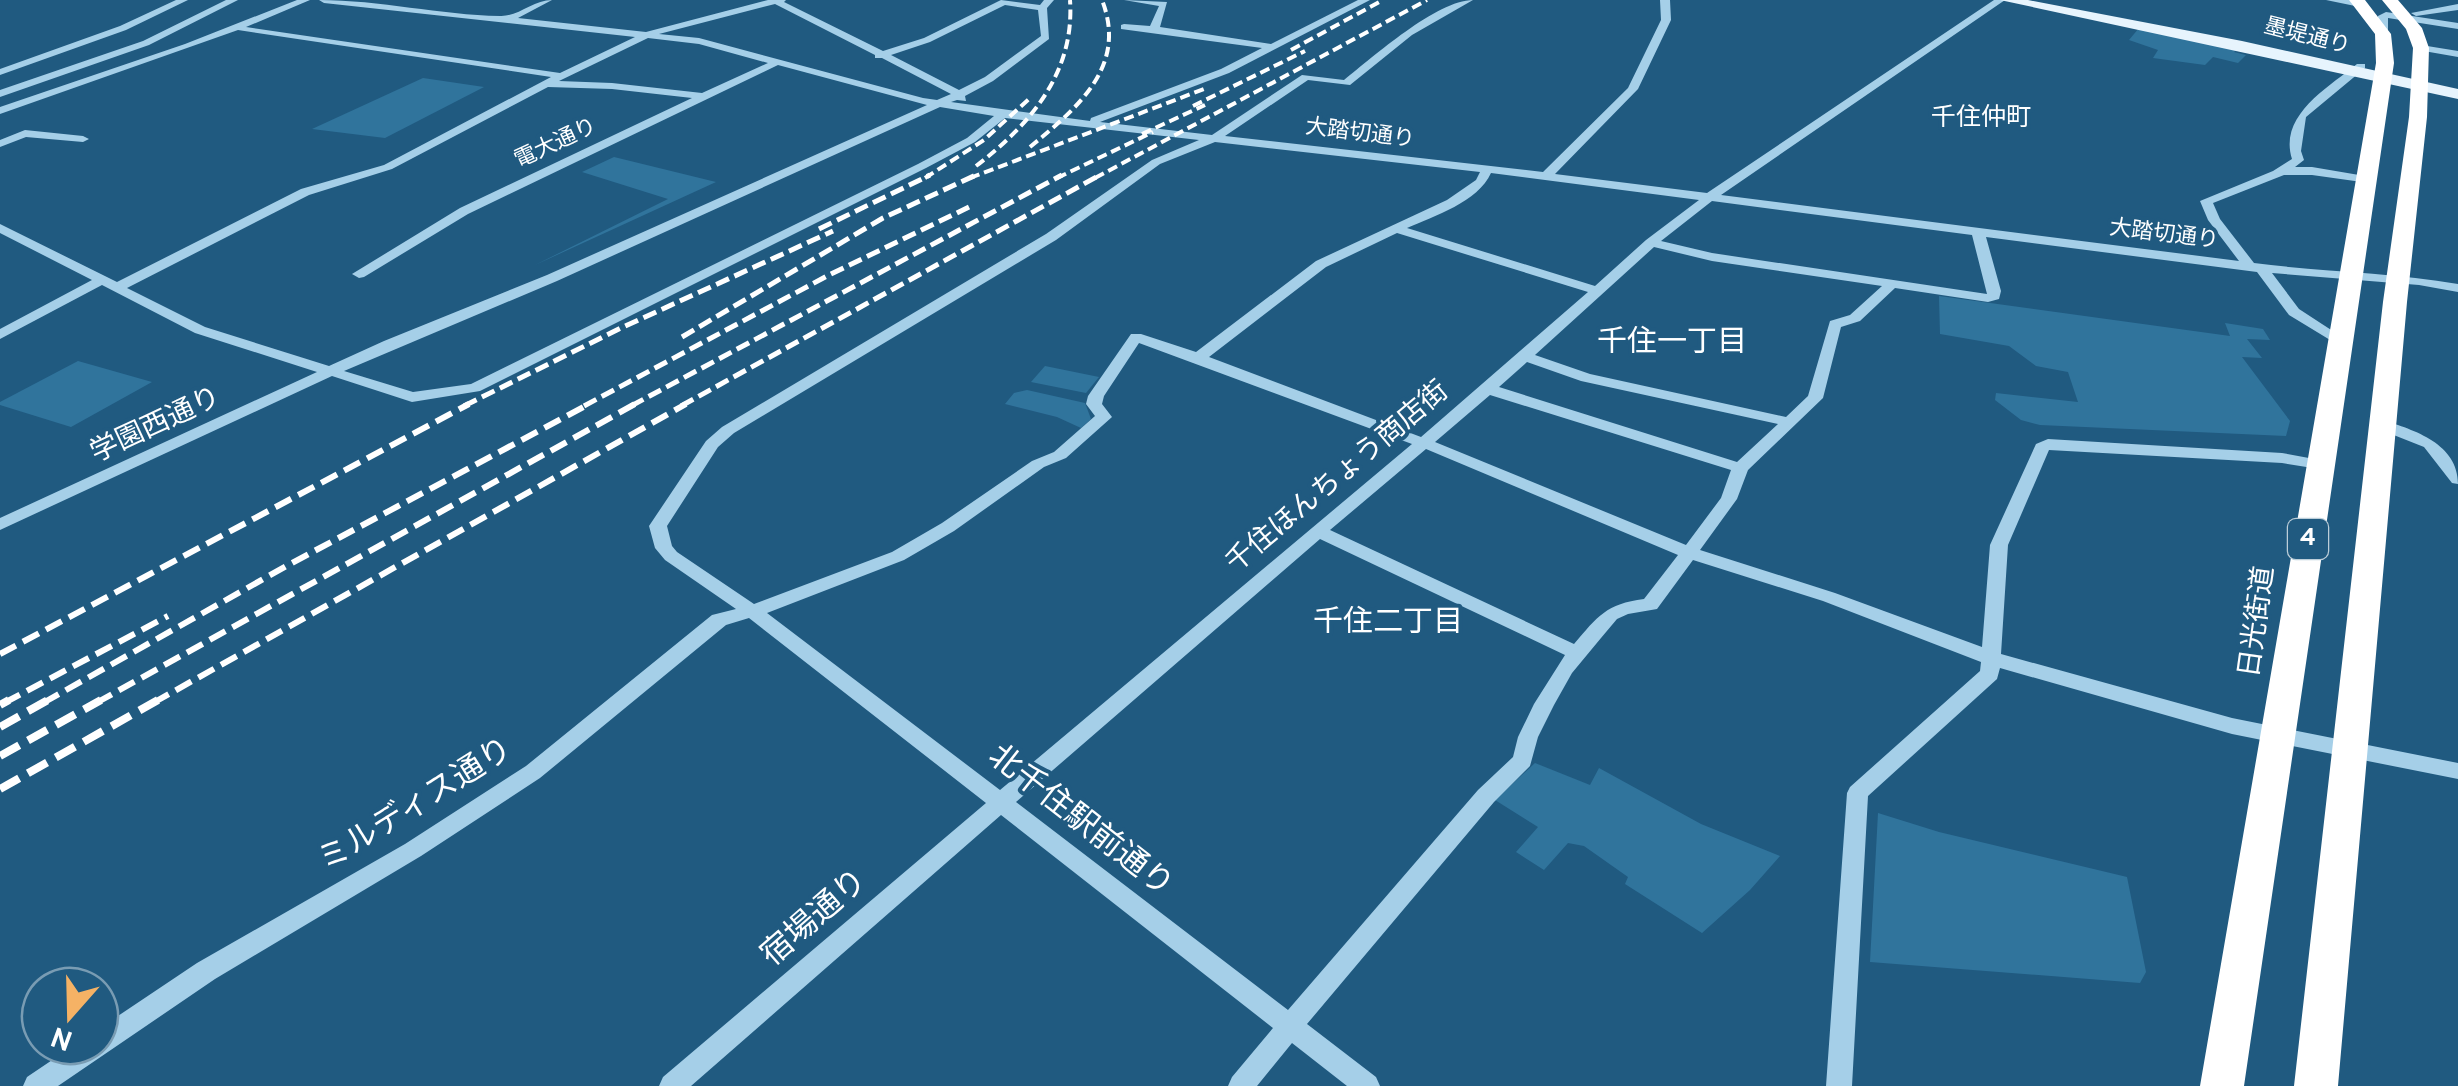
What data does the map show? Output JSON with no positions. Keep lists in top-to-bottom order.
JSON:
{
  "streets": {
    "highway": ["4", "日光街道"],
    "main road": ["墨堤通り"],
    "street": [
      "大踏切通り",
      "電大通り",
      "学園西通り",
      "千住ほんちょう商店街",
      "ミルディス通り",
      "北千住駅前通り",
      "宿場通り"
    ]
  },
  "crossings": [
    ["墨堤通り", "千住ほんちょう商店街"],
    ["墨堤通り", "4"],
    ["墨堤通り", "日光街道"],
    ["大踏切通り", "電大通り"],
    ["大踏切通り", "学園西通り"],
    ["大踏切通り", "千住ほんちょう商店街"],
    ["大踏切通り", "4"],
    ["大踏切通り", "日光街道"],
    ["大踏切通り", "北千住駅前通り"],
    ["千住ほんちょう商店街", "北千住駅前通り"],
    ["千住ほんちょう商店街", "宿場通り"],
    ["ミルディス通り", "北千住駅前通り"],
    ["北千住駅前通り", "宿場通り"]
  ],
  "districts": ["千住仲町", "千住一丁目", "千住二丁目"],
  "north": "bottom"
}
